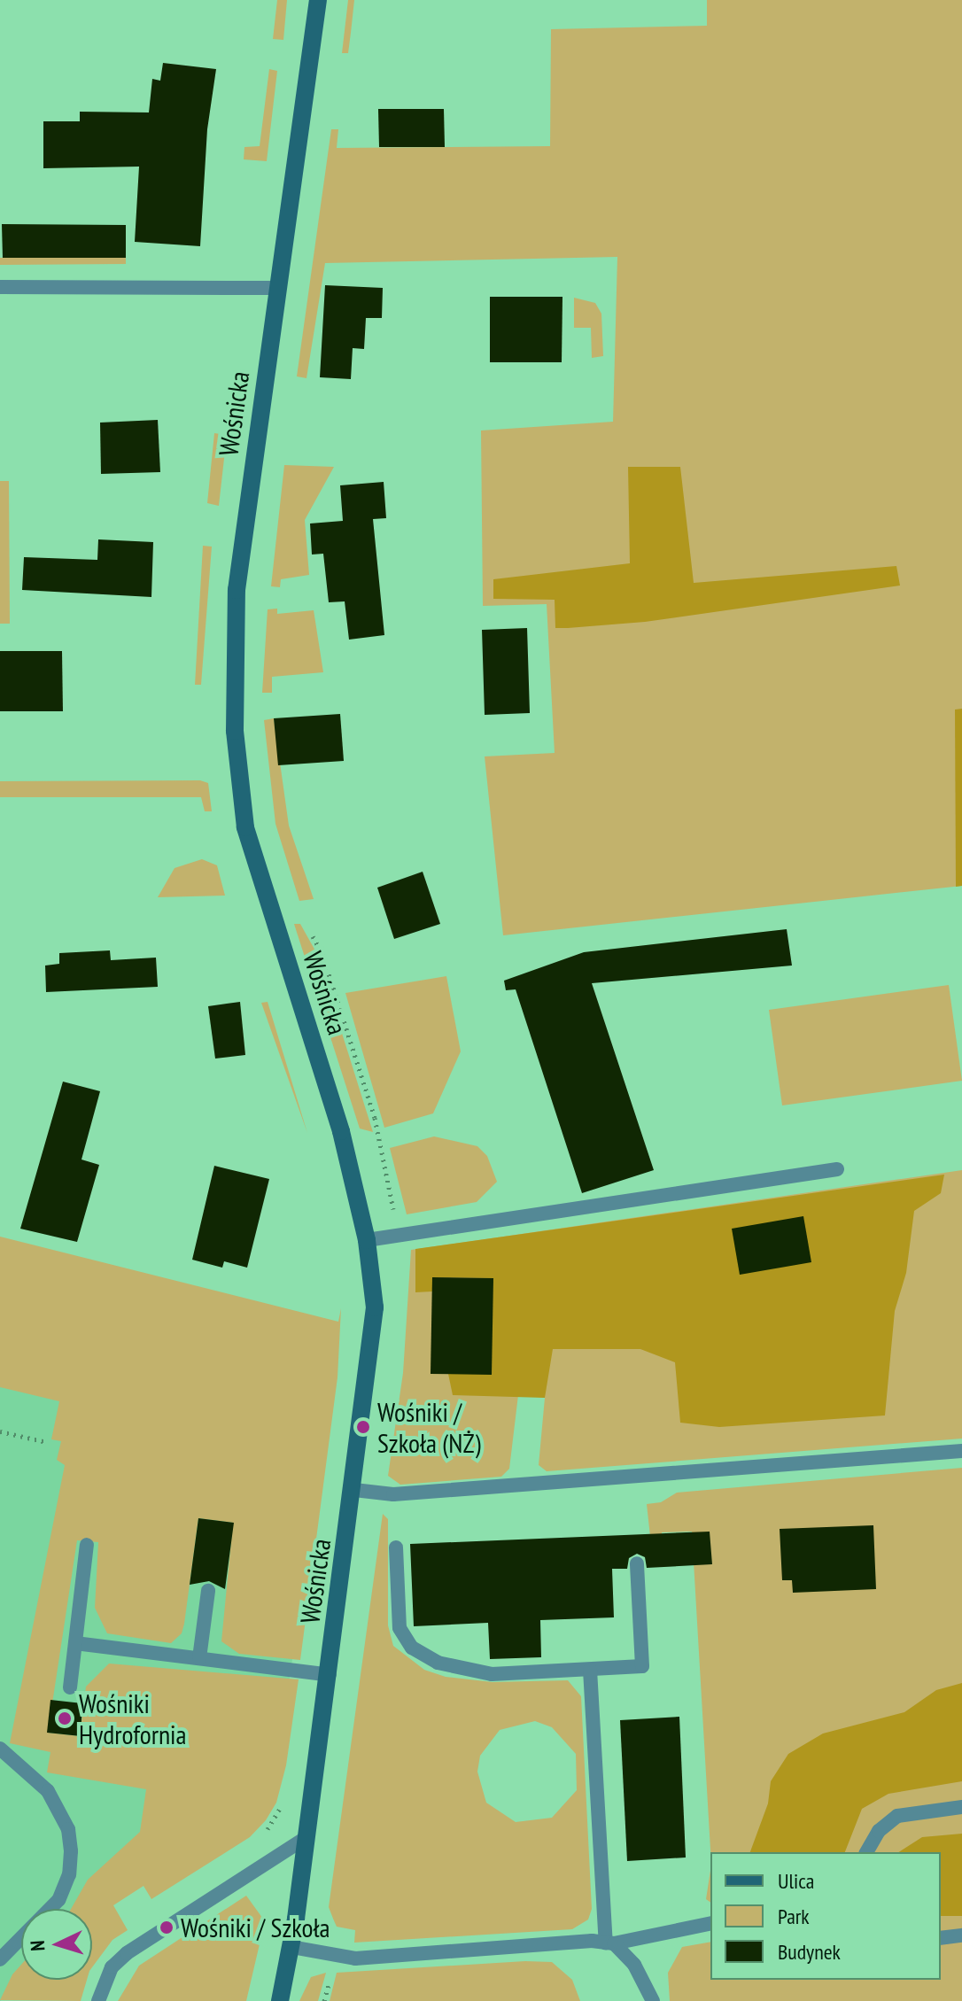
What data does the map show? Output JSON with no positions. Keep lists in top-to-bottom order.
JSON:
{
  "streets": {
    "street": ["Wośnicka"]
  },
  "places": ["Wośniki / Szkoła (NŻ)", "Wośniki Hydrofornia", "Wośniki / Szkoła"],
  "legend": ["Ulica", "Park", "Budynek"],
  "north": "left"
}
